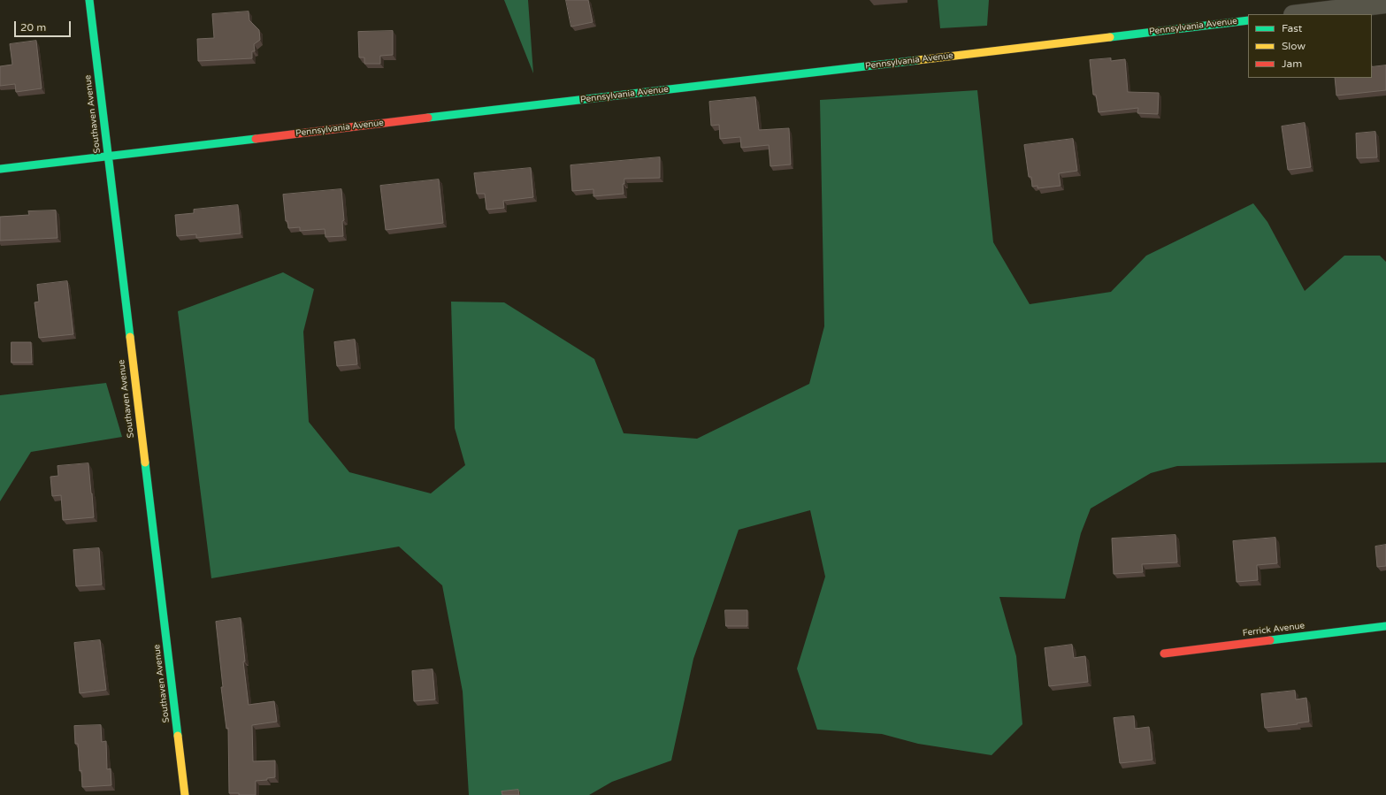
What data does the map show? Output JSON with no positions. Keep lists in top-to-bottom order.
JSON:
{
  "streets": {
    "street": ["Pennsylvania Avenue", "Southaven Avenue", "Ferrick Avenue"]
  },
  "crossings": [
    ["Pennsylvania Avenue", "Southaven Avenue"]
  ],
  "legend": ["Fast", "Slow", "Jam"],
  "scale_bar": "20 m"
}
